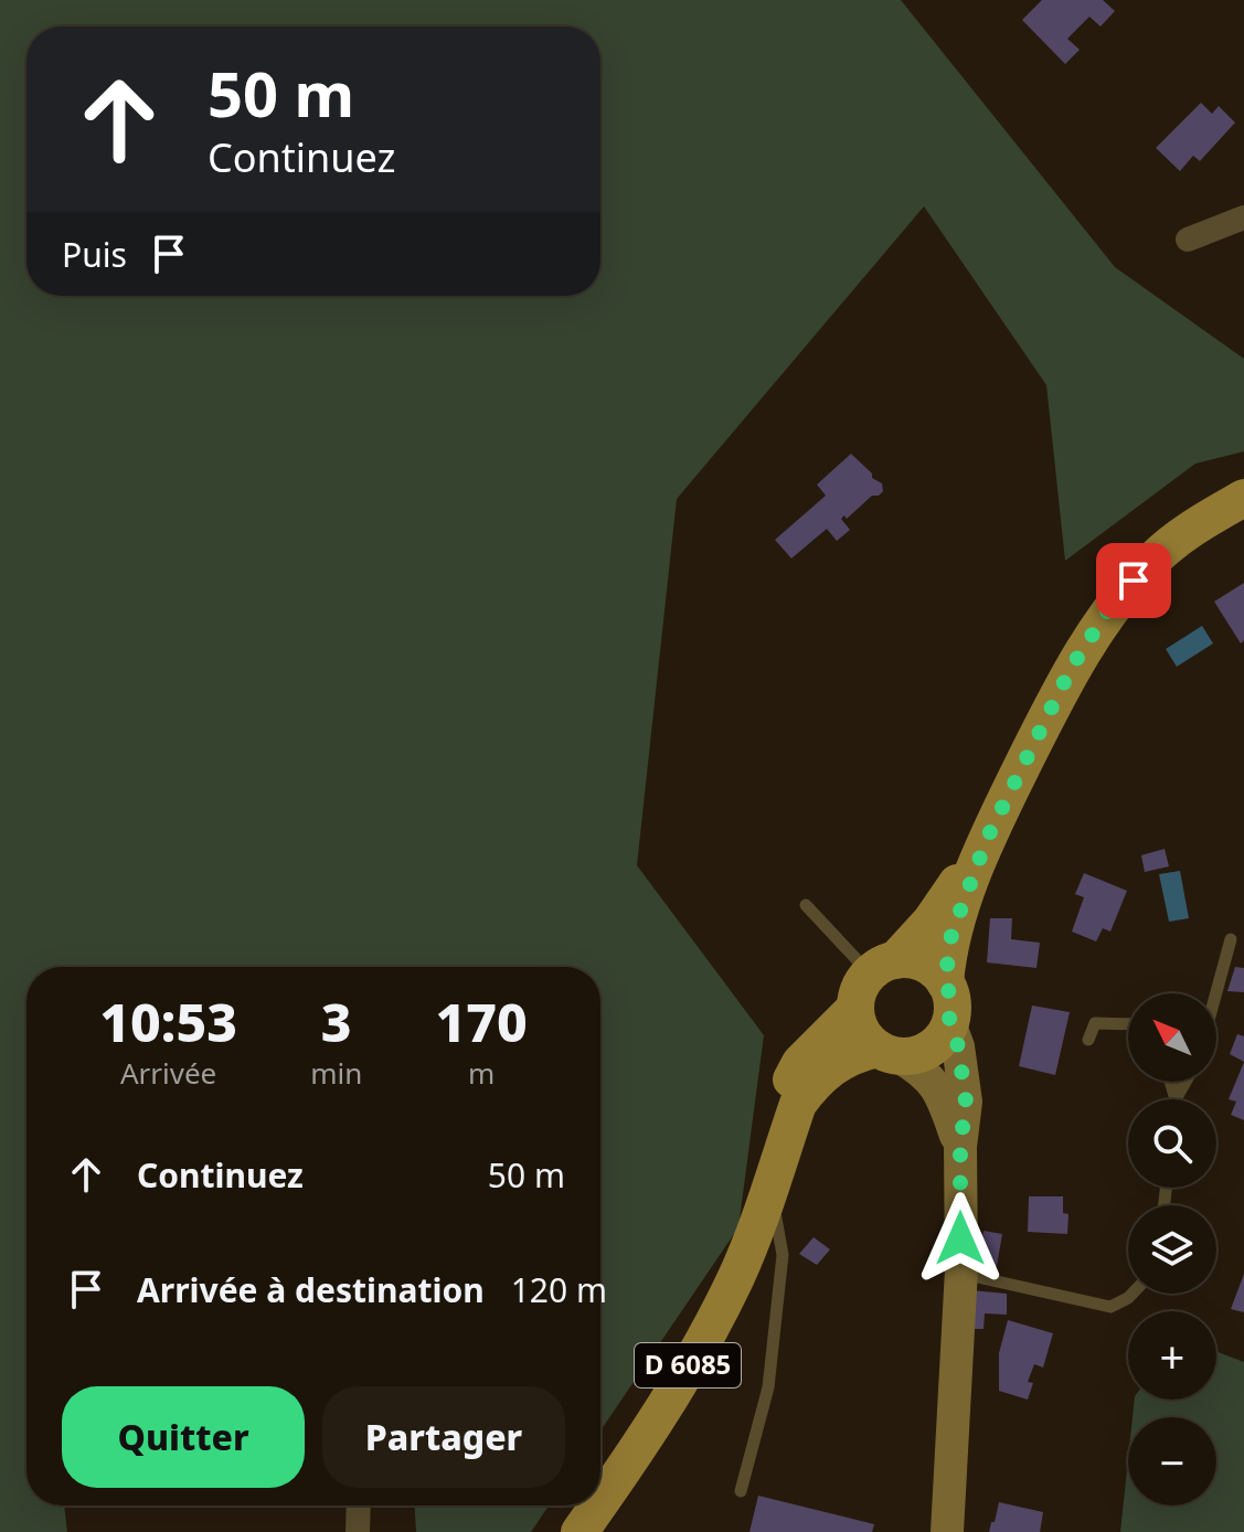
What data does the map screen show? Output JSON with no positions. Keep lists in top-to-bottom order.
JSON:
{
  "streets": {
    "main road": ["D 6085"]
  },
  "north": "top left",
  "page": {
    "turn": ["50 m", "Continuez"],
    "then": "Puis",
    "eta": [
      "10:53",
      "Arrivée",
      "3",
      "min",
      "170",
      "m"
    ],
    "map_buttons": ["+", "−"],
    "list": [
      {
        "name": "Continuez",
        "value": "50 m"
      },
      {
        "name": "Arrivée à destination",
        "value": "120 m"
      }
    ],
    "buttons": ["Quitter", "Partager"]
  }
}
